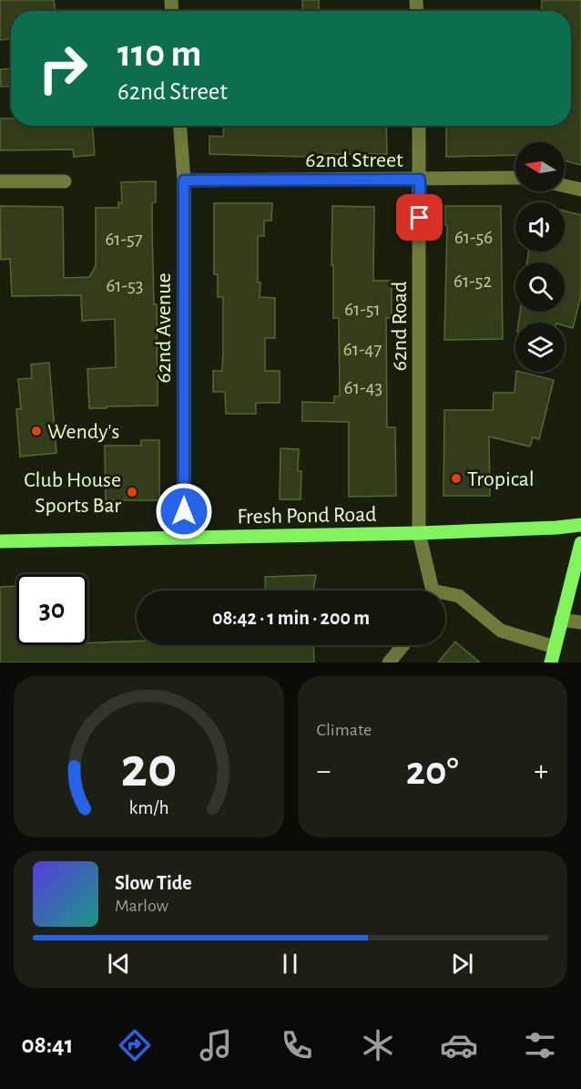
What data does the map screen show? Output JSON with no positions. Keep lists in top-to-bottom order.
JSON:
{
  "streets": {
    "main road": ["Fresh Pond Road"],
    "street": ["62nd Street", "62nd Road", "62nd Avenue"]
  },
  "crossings": [
    ["62nd Street", "62nd Road"],
    ["62nd Street", "62nd Avenue"],
    ["62nd Road", "Fresh Pond Road"],
    ["62nd Avenue", "Fresh Pond Road"]
  ],
  "places": ["Wendy's", "Tropical", "Club House Sports Bar"],
  "house_numbers": [
    "61-56",
    "61-57",
    "61-52",
    "61-53",
    "61-51",
    "61-47",
    "61-43"
  ],
  "north": "left",
  "page": {
    "turn": ["110 m", "62nd Street"],
    "limit": "30",
    "trip": "08:42 · 1 min · 200 m",
    "tile": "Climate",
    "heat": ["−", "20°", "+"],
    "song": ["Slow Tide", "Marlow"],
    "tabs": "08:41",
    "gauge": ["20", "km/h"]
  }
}
